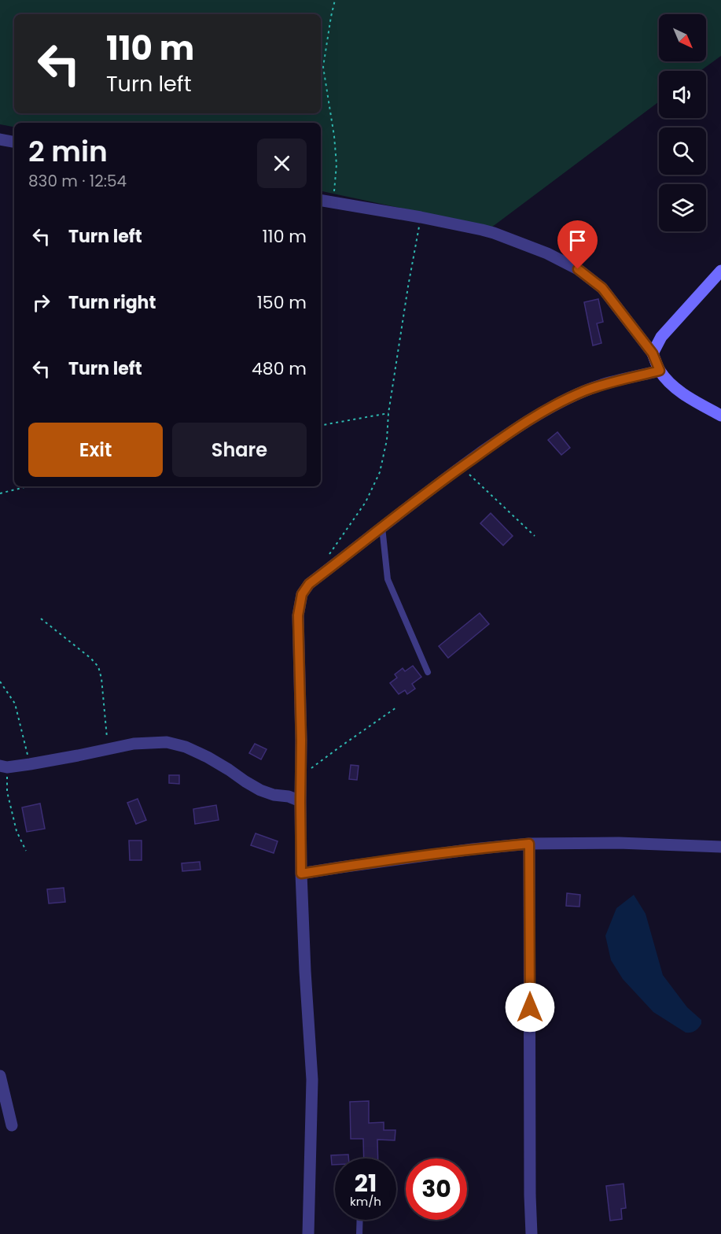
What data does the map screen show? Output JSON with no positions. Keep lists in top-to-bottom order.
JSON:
{
  "north": "bottom right",
  "page": {
    "turn": ["110 m", "Turn left"],
    "heading": ["2 min", "830 m · 12:54"],
    "list": [
      {
        "name": "Turn left",
        "value": "110 m"
      },
      {
        "name": "Turn right",
        "value": "150 m"
      },
      {
        "name": "Turn left",
        "value": "480 m"
      }
    ],
    "buttons": ["Exit", "Share"],
    "speed": "21 km/h",
    "limit": "30"
  }
}
